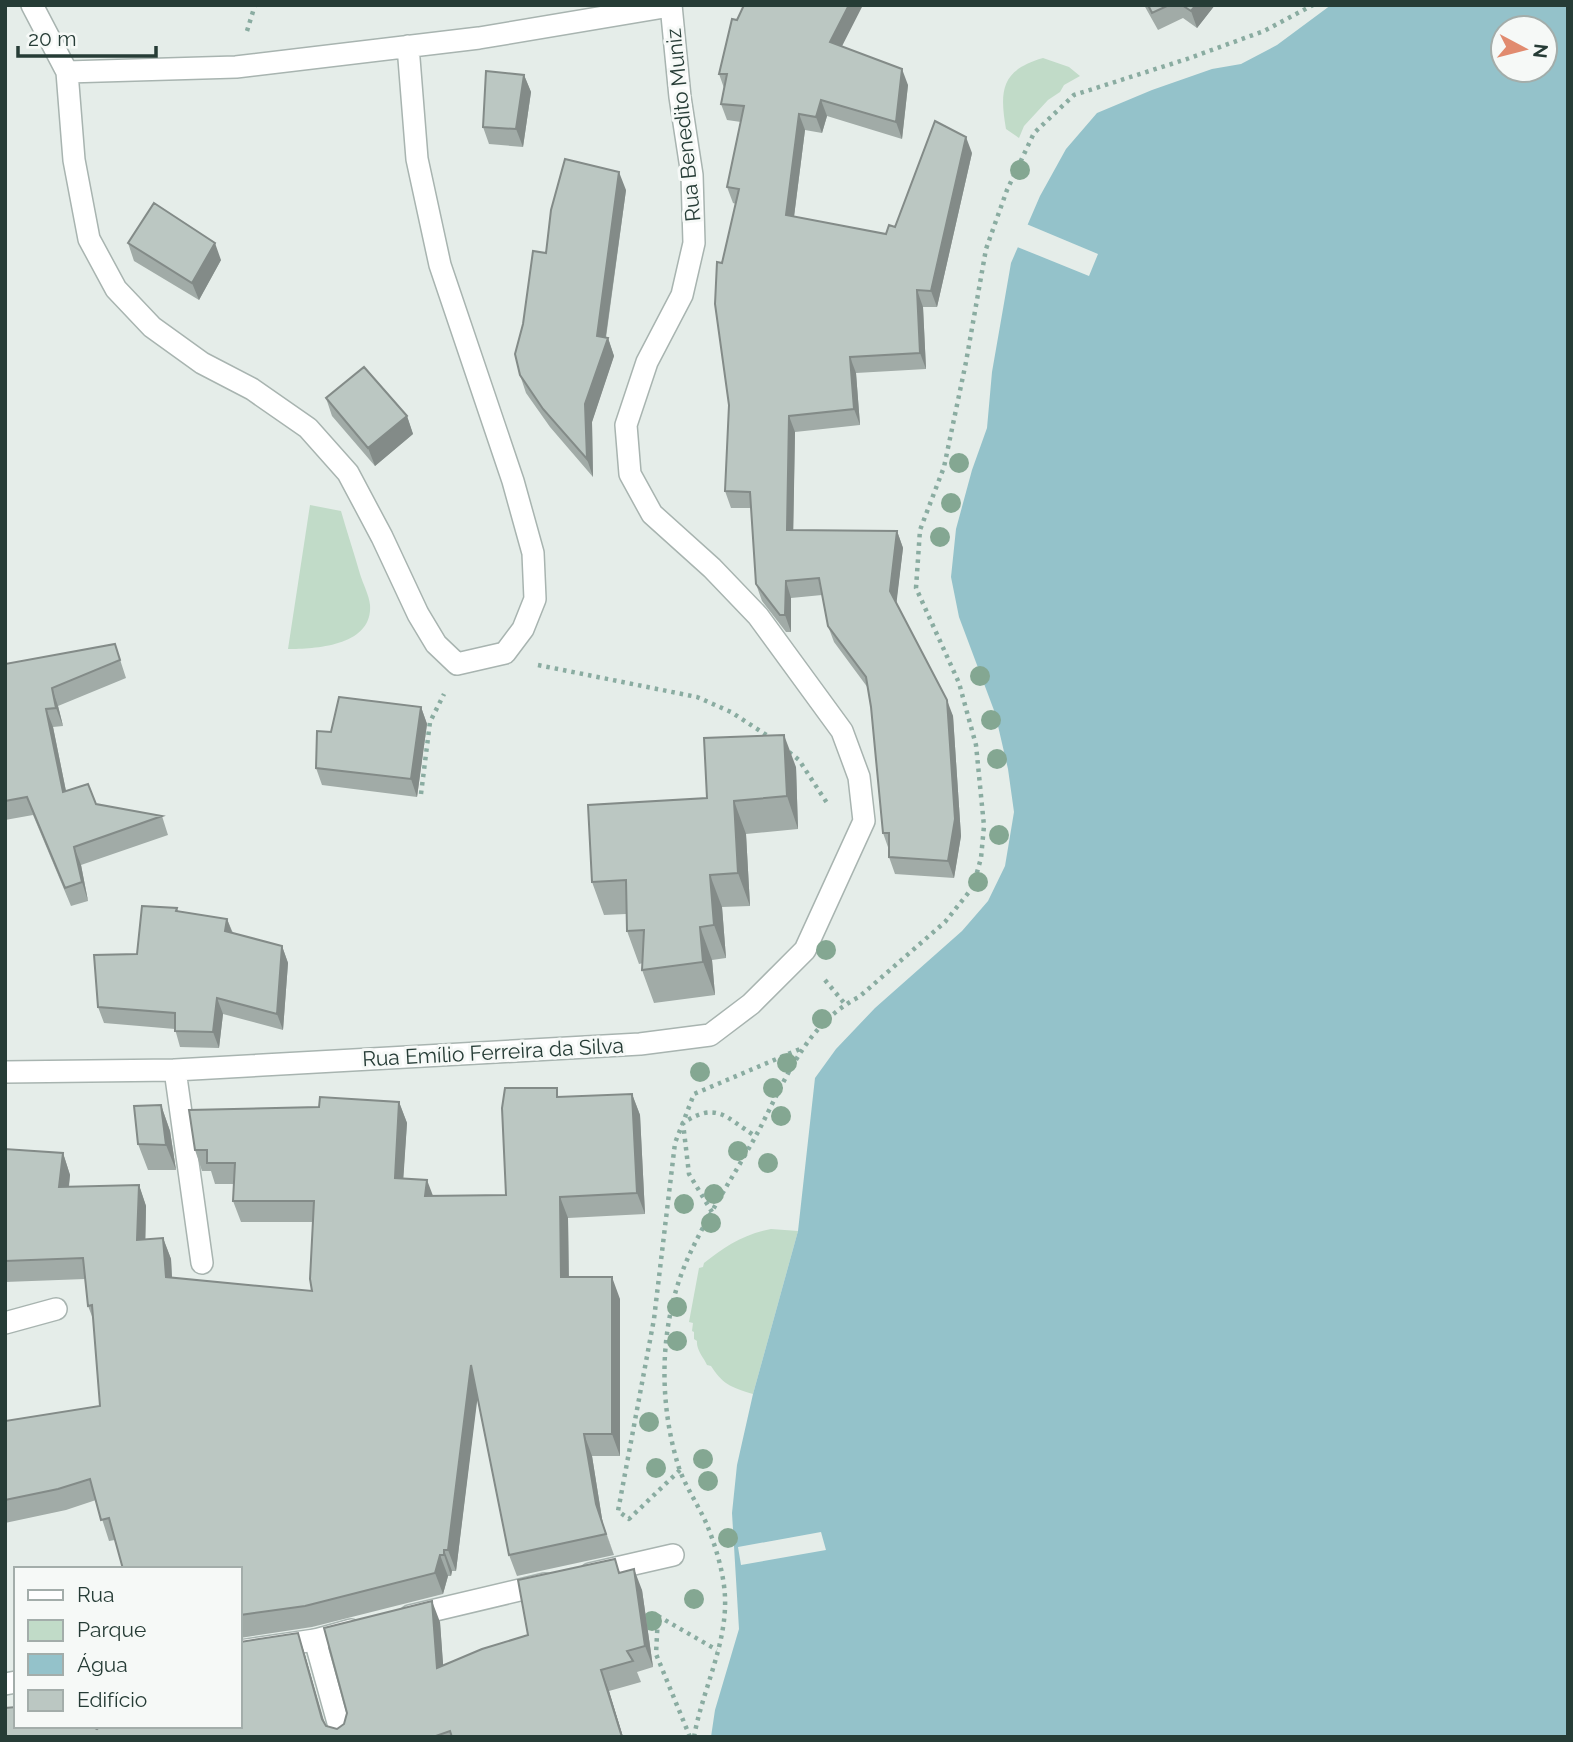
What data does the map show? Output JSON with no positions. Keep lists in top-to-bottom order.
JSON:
{
  "streets": {
    "street": ["Rua Benedito Muniz", "Rua Emílio Ferreira da Silva"]
  },
  "crossings": [
    ["Rua Benedito Muniz", "Rua Emílio Ferreira da Silva"]
  ],
  "legend": [
    "Rua",
    "Parque",
    "Água",
    "Edifício"
  ],
  "scale_bar": "20 m",
  "north": "right"
}
